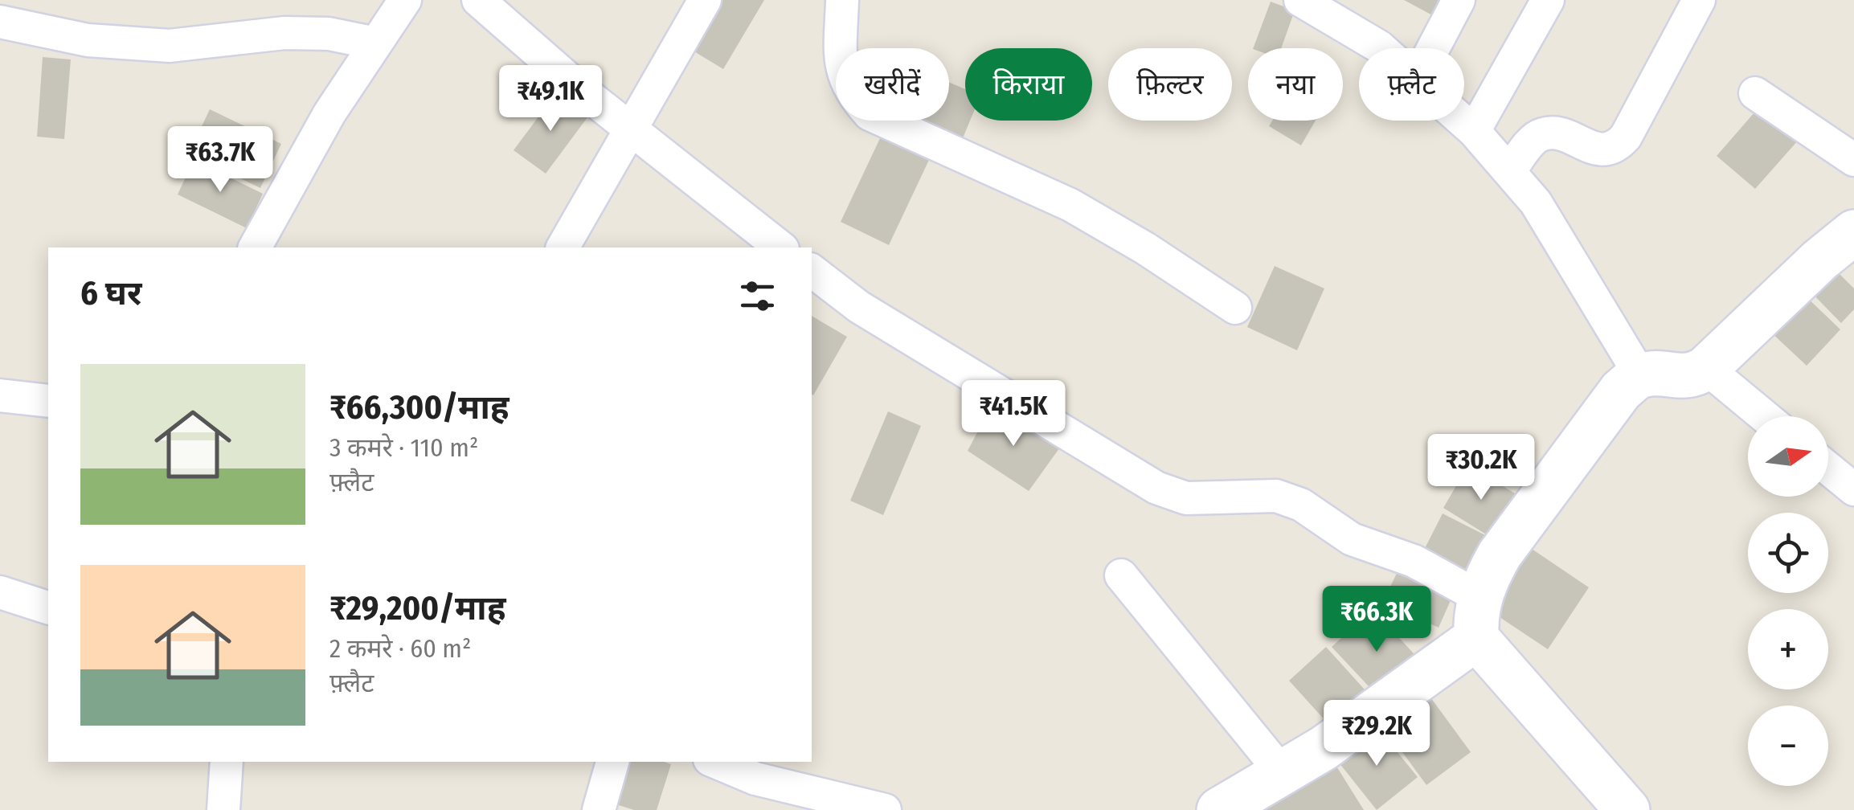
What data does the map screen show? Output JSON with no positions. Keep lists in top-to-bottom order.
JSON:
{
  "north": "right",
  "page": {
    "chip": [
      "खरीदें",
      "किराया",
      "फ़िल्टर",
      "नया",
      "फ़्लैट"
    ],
    "price": [
      "₹49.1K",
      "₹63.7K",
      "₹41.5K",
      "₹30.2K",
      "₹66.3K",
      "₹29.2K"
    ],
    "heading": "6 घर",
    "list": [
      {
        "name": "₹66,300/माह",
        "note": "3 कमरे · 110 m² · फ़्लैट"
      },
      {
        "name": "₹29,200/माह",
        "note": "2 कमरे · 60 m² · फ़्लैट"
      }
    ],
    "map_buttons": ["+", "−"]
  }
}
